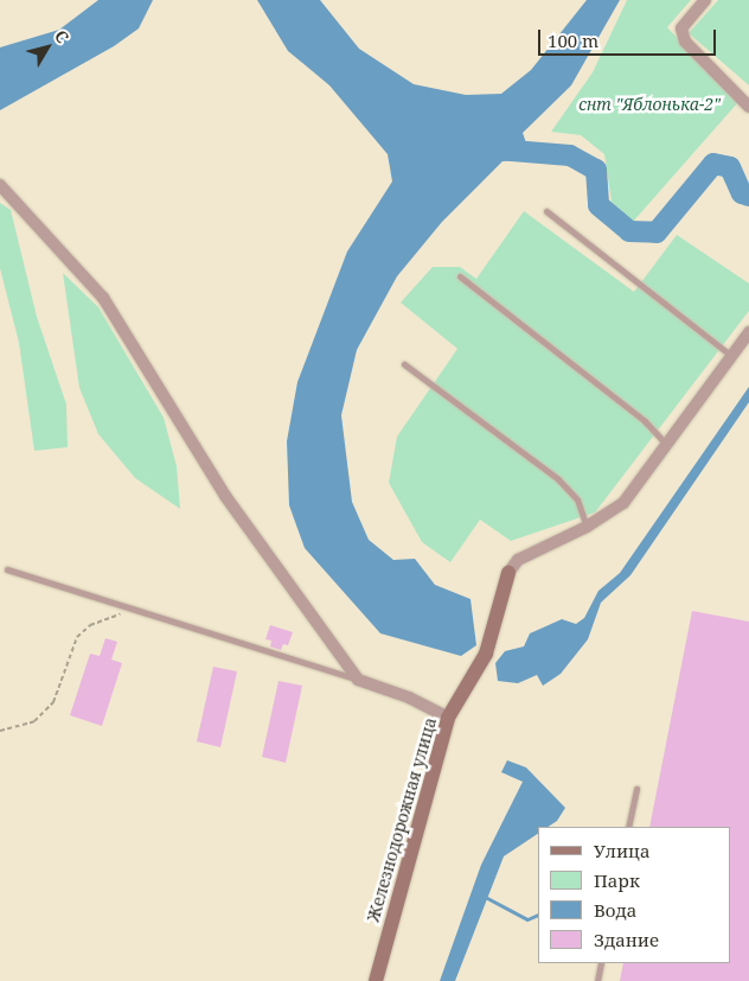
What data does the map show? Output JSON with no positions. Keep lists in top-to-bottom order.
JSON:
{
  "streets": {
    "street": ["Железнодорожная улица"]
  },
  "parks": ["снт \"Яблонька-2\""],
  "legend": [
    "Улица",
    "Парк",
    "Вода",
    "Здание"
  ],
  "scale_bar": "100 m",
  "north": "top right"
}
